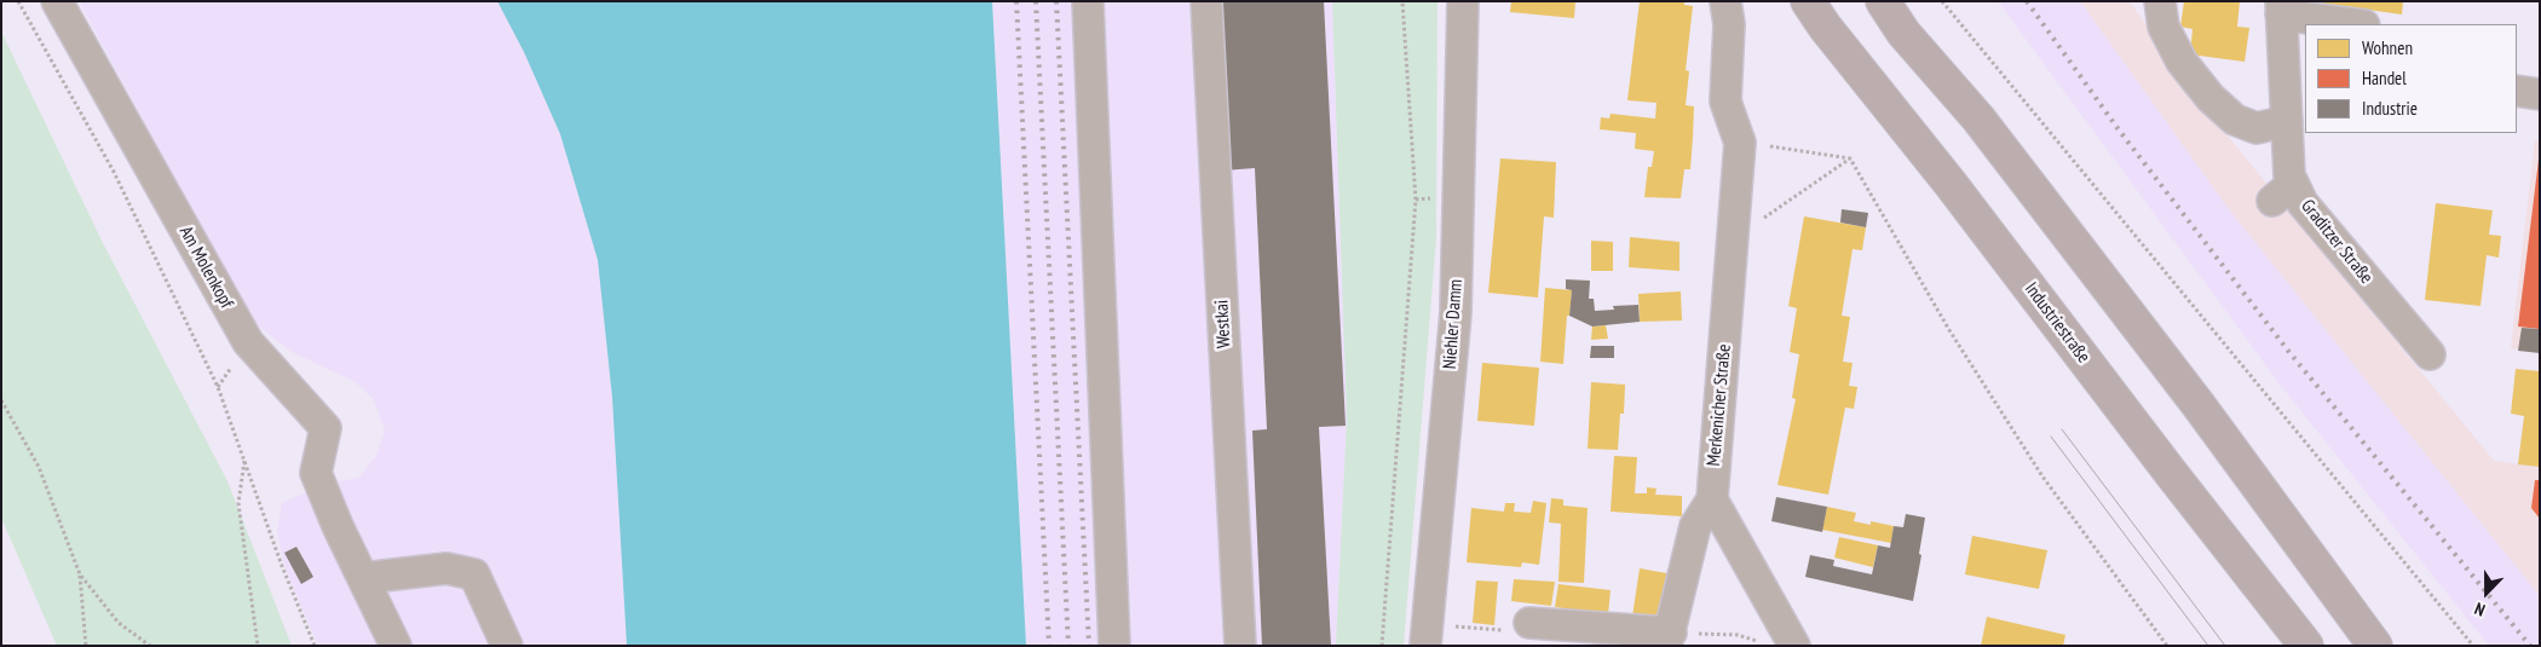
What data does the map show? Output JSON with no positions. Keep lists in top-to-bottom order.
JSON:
{
  "streets": {
    "highway": ["Industriestraße"],
    "street": [
      "Graditzer Straße",
      "Am Molenkopf",
      "Westkai",
      "Niehler Damm",
      "Merkenicher Straße"
    ]
  },
  "legend": ["Wohnen", "Handel", "Industrie"],
  "north": "bottom"
}
